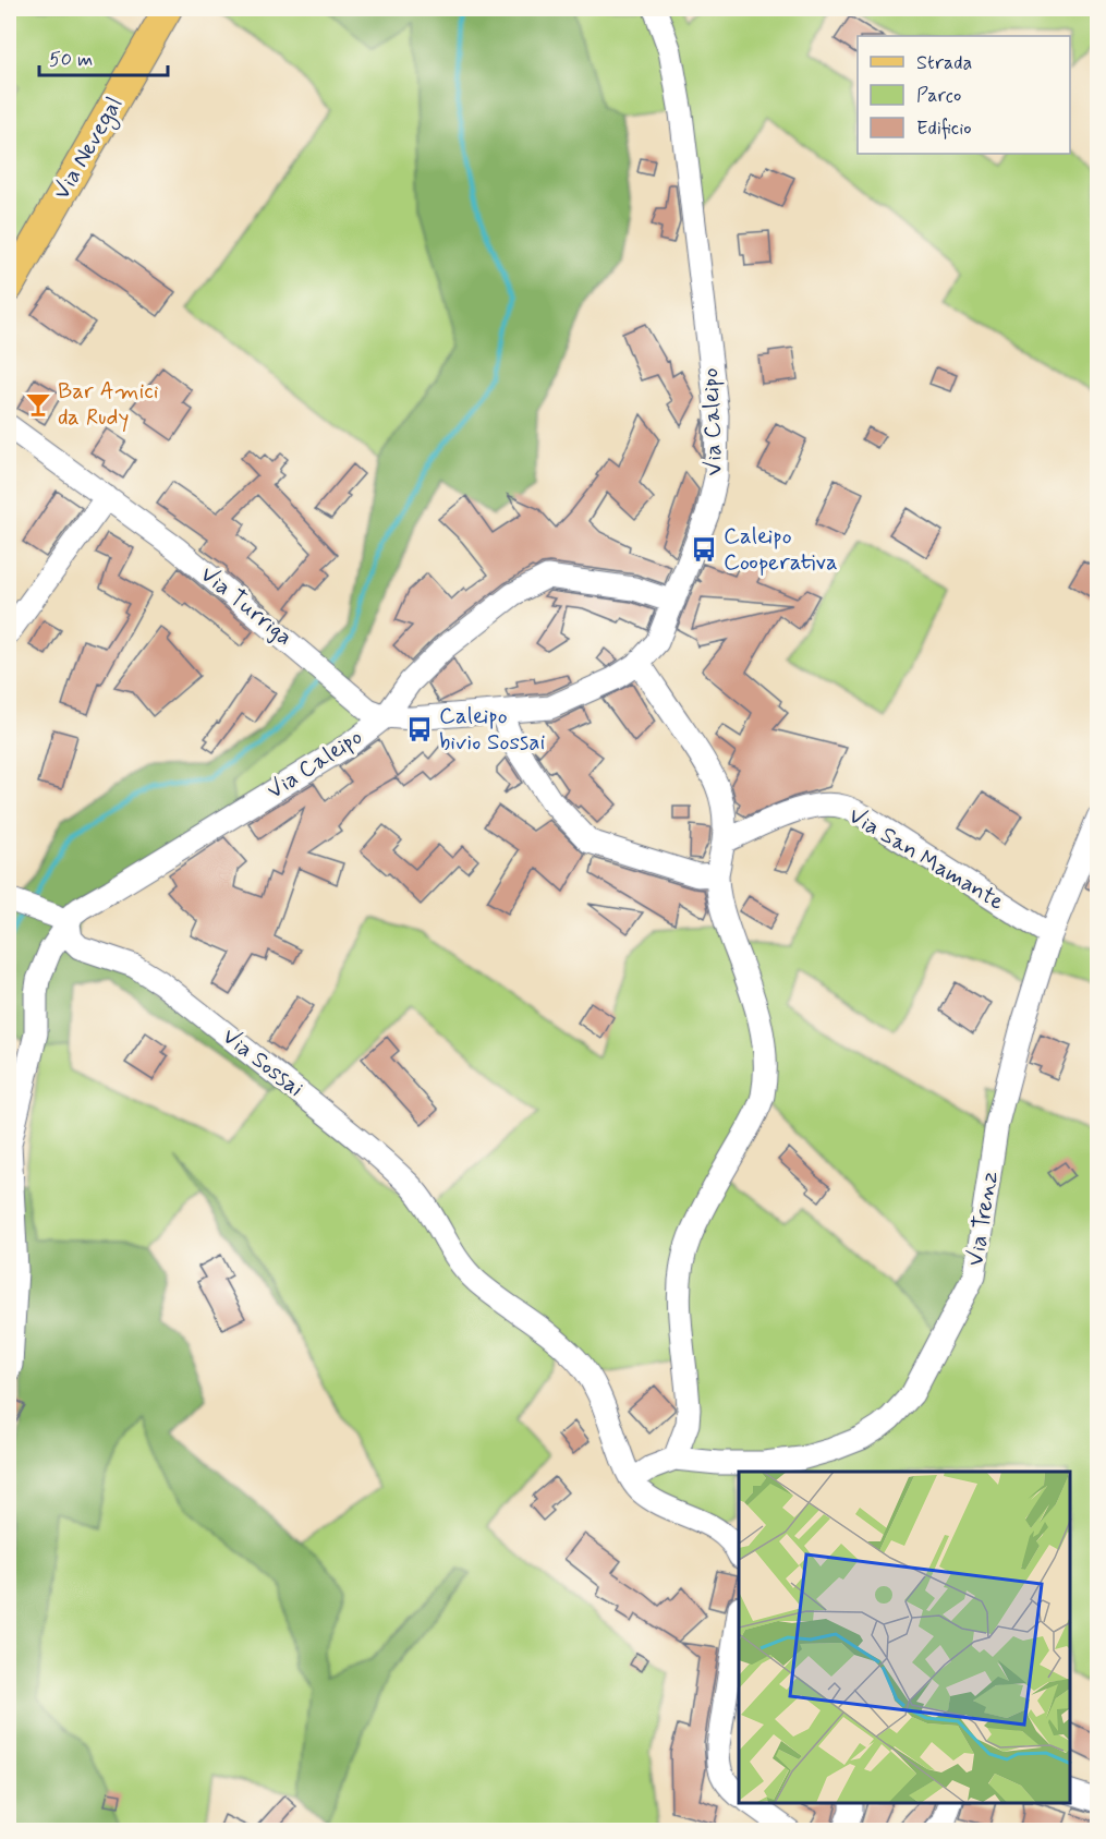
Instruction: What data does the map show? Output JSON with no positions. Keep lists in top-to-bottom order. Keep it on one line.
{"streets":{"main road":["Via Nevegal"],"street":["Via Caleipo","Via Turriga","Via San Mamante","Via Sossai","Via Trenz"]},"crossings":[["Via Caleipo","Via Turriga"],["Via Caleipo","Via Sossai"],["Via San Mamante","Via Trenz"],["Via Sossai","Via Trenz"]],"places":{"bar":["Bar Amici da Rudy"],"bus stop":["Caleipo Cooperativa","Caleipo bivio Sossai"]},"legend":["Strada","Parco","Edificio"],"scale_bar":"50 m"}
